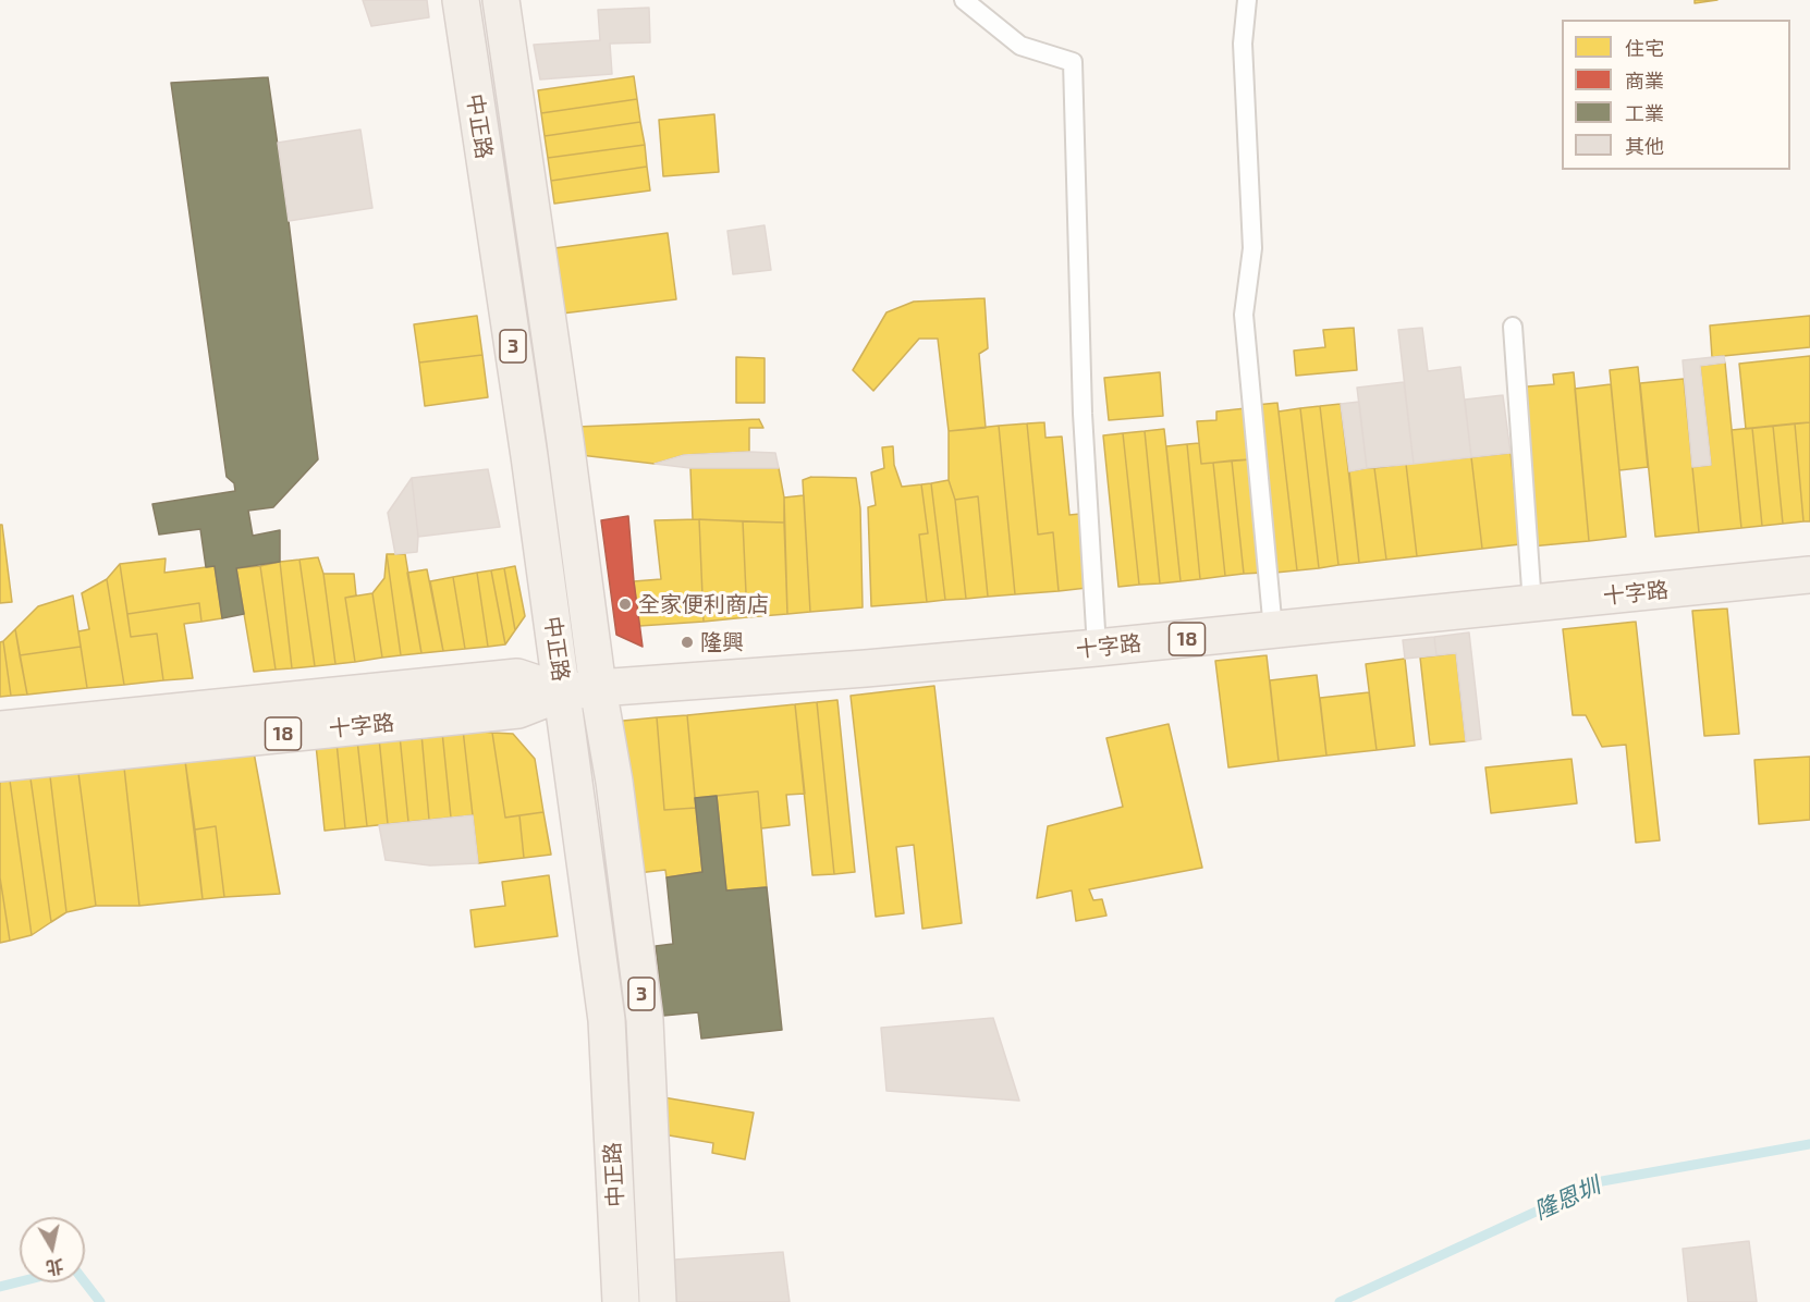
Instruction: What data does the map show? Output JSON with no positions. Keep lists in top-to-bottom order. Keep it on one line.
{"streets":{"main road":["中正路","3","十字路","18"]},"crossings":[["中正路","十字路"]],"water":["隆恩圳"],"places":["全家便利商店","隆興"],"legend":["住宅","商業","工業","其他"],"north":"bottom"}
